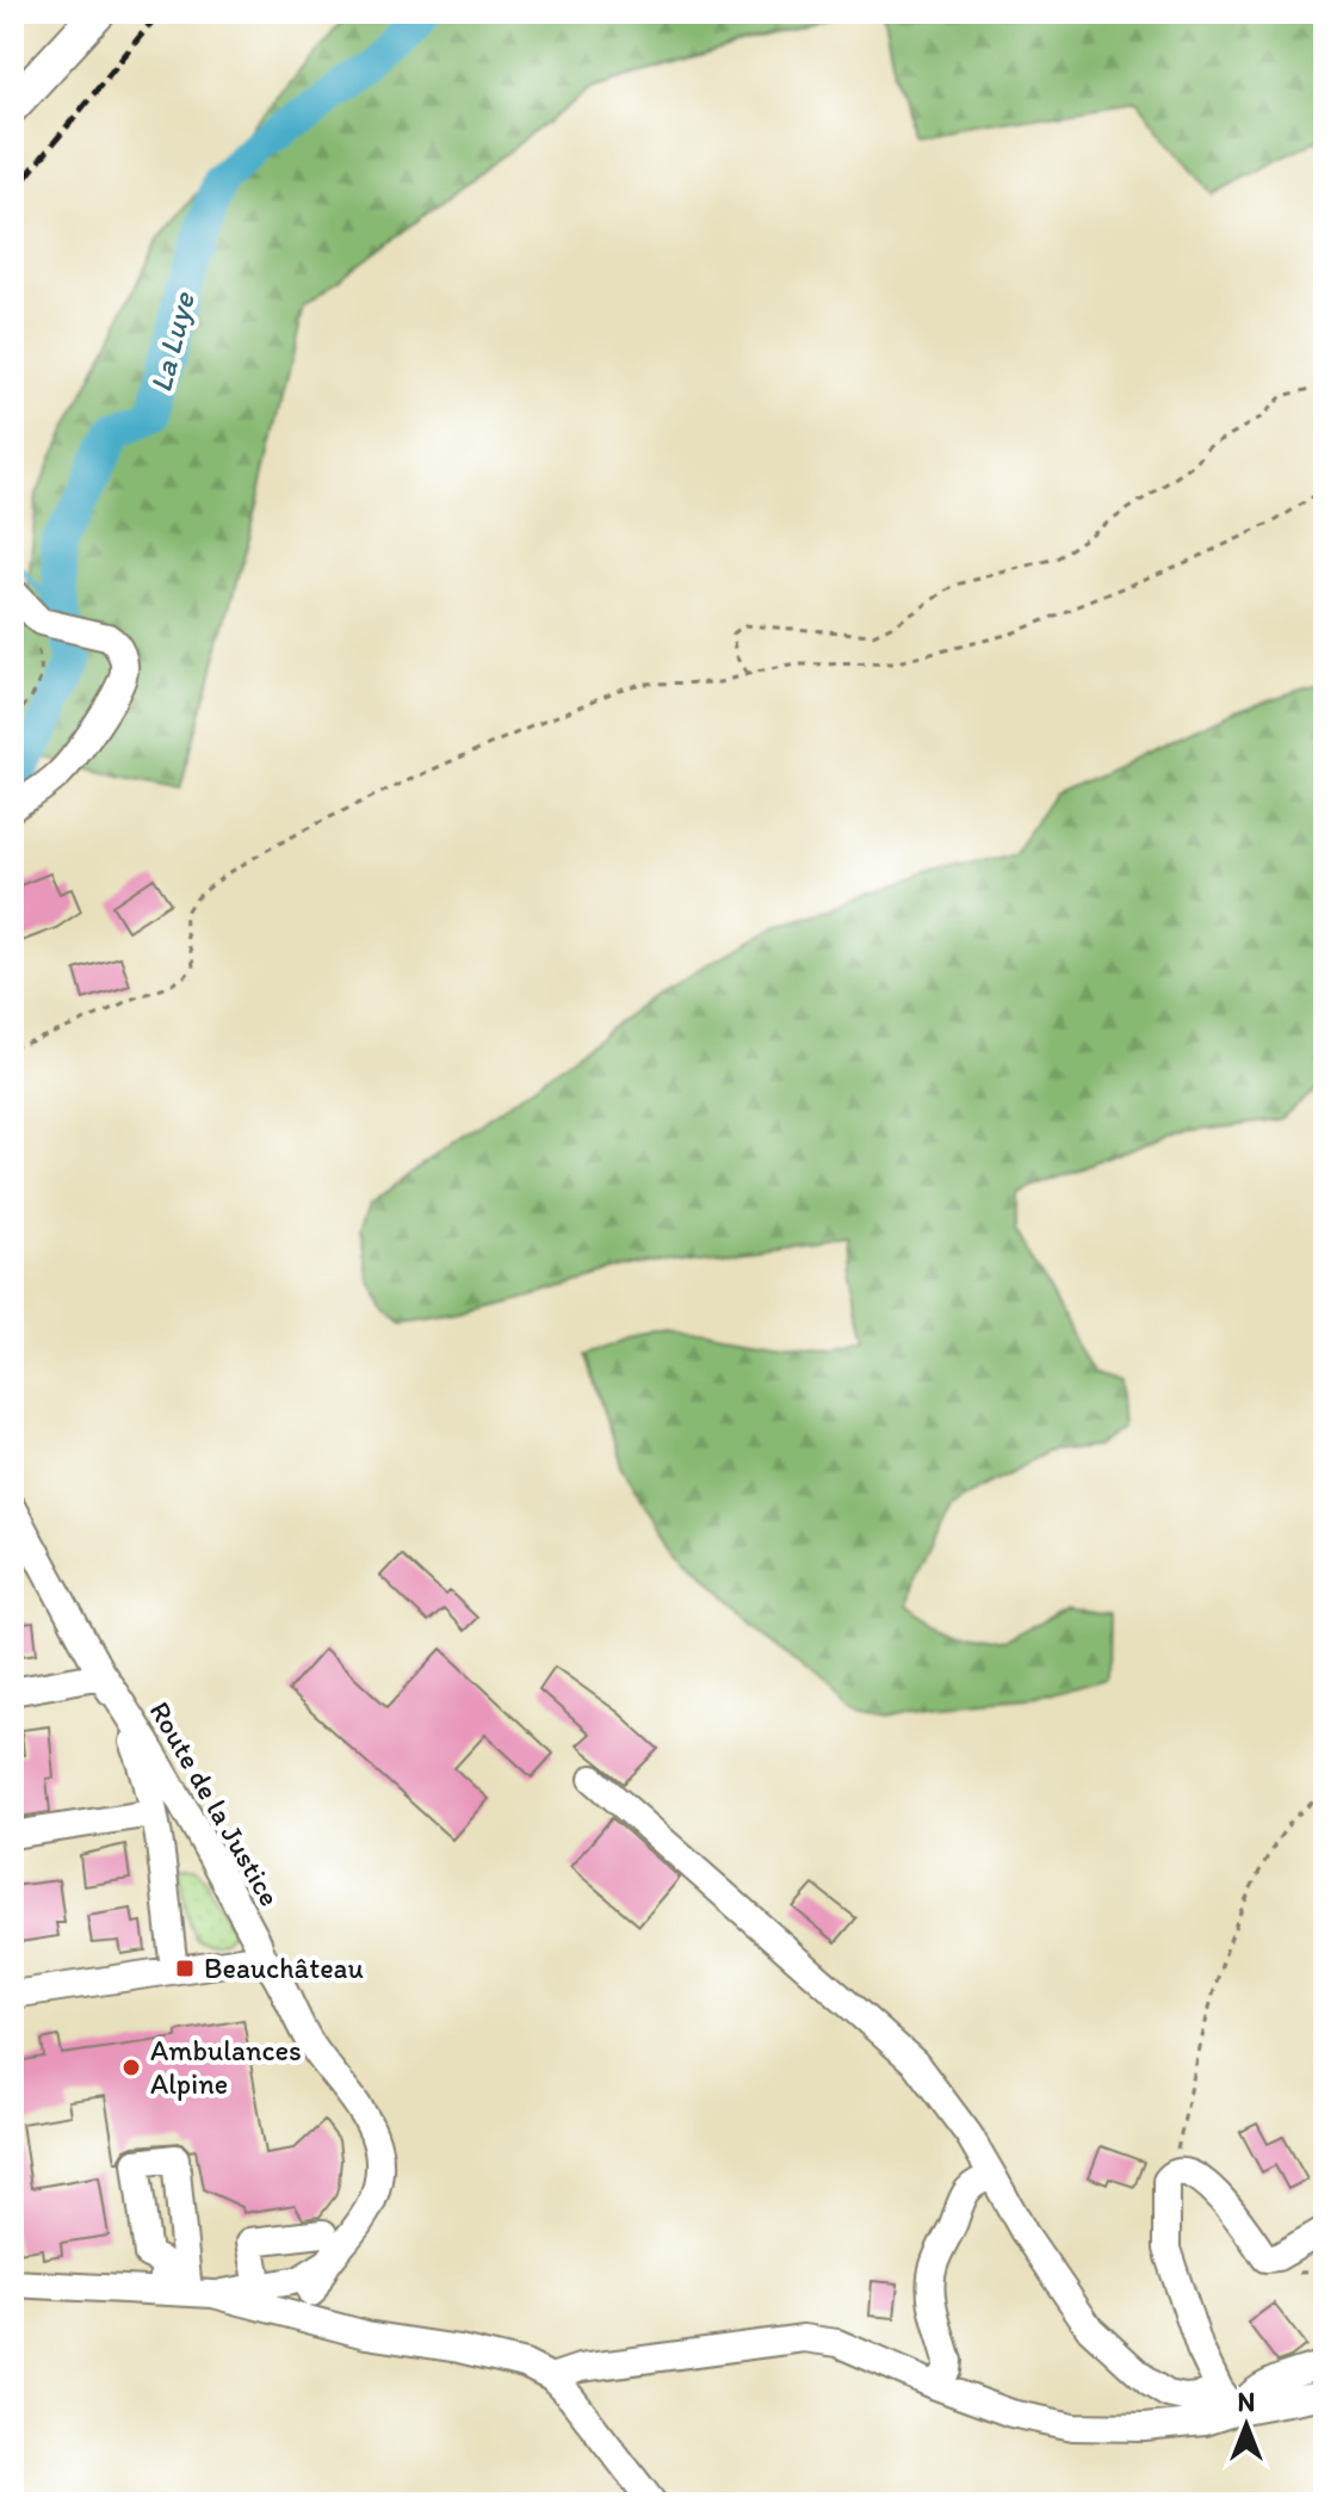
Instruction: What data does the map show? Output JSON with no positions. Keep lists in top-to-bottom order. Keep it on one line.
{"streets":{"street":["Route de la Justice"]},"water":["La Luye"],"places":{"transit":["Beauchâteau"],"other":["Ambulances Alpine"]},"north":"top"}
